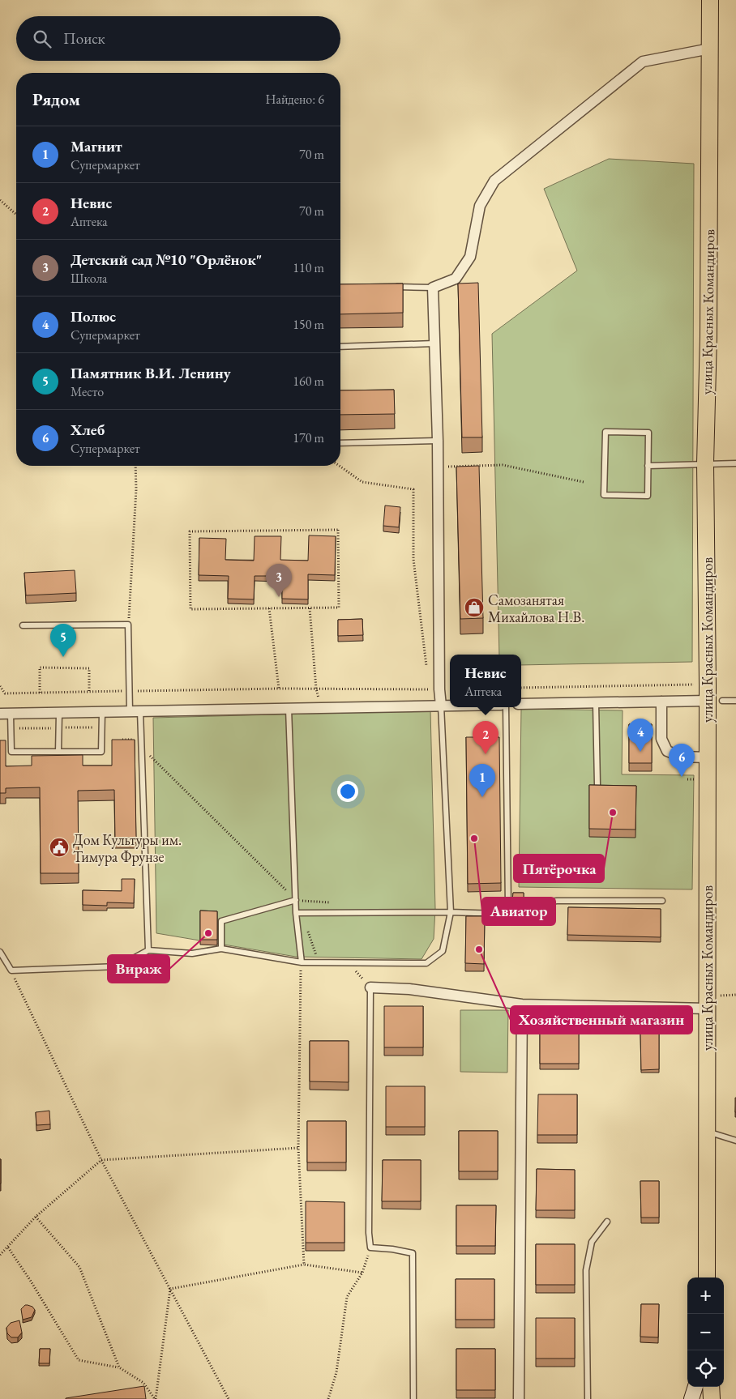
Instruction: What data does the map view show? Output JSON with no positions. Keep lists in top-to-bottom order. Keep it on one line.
{"streets":{"main road":["улица Красных Командиров"]},"places":{"shop":["Самозанятая Михайлова Н.В."],"other":["Пятёрочка","Авиатор","Вираж","Хозяйственный магазин"],"public building":["Дом Культуры им. Тимура Фрунзе"]},"page":{"search":"Поиск","heading":["Рядом","Найдено: 6"],"list":[{"mark":"1","name":"Магнит","note":"Супермаркет","value":"70 m"},{"mark":"2","name":"Невис","note":"Аптека","value":"70 m"},{"mark":"3","name":"Детский сад №10 \"Орлёнок\"","note":"Школа","value":"110 m"},{"mark":"4","name":"Полюс","note":"Супермаркет","value":"150 m"},{"mark":"5","name":"Памятник В.И. Ленину","note":"Место","value":"160 m"},{"mark":"6","name":"Хлеб","note":"Супермаркет","value":"170 m"}],"pins":["3","5","4","2","6","1"],"popup":["Невис","Аптека"],"map_buttons":["+","−"]}}
